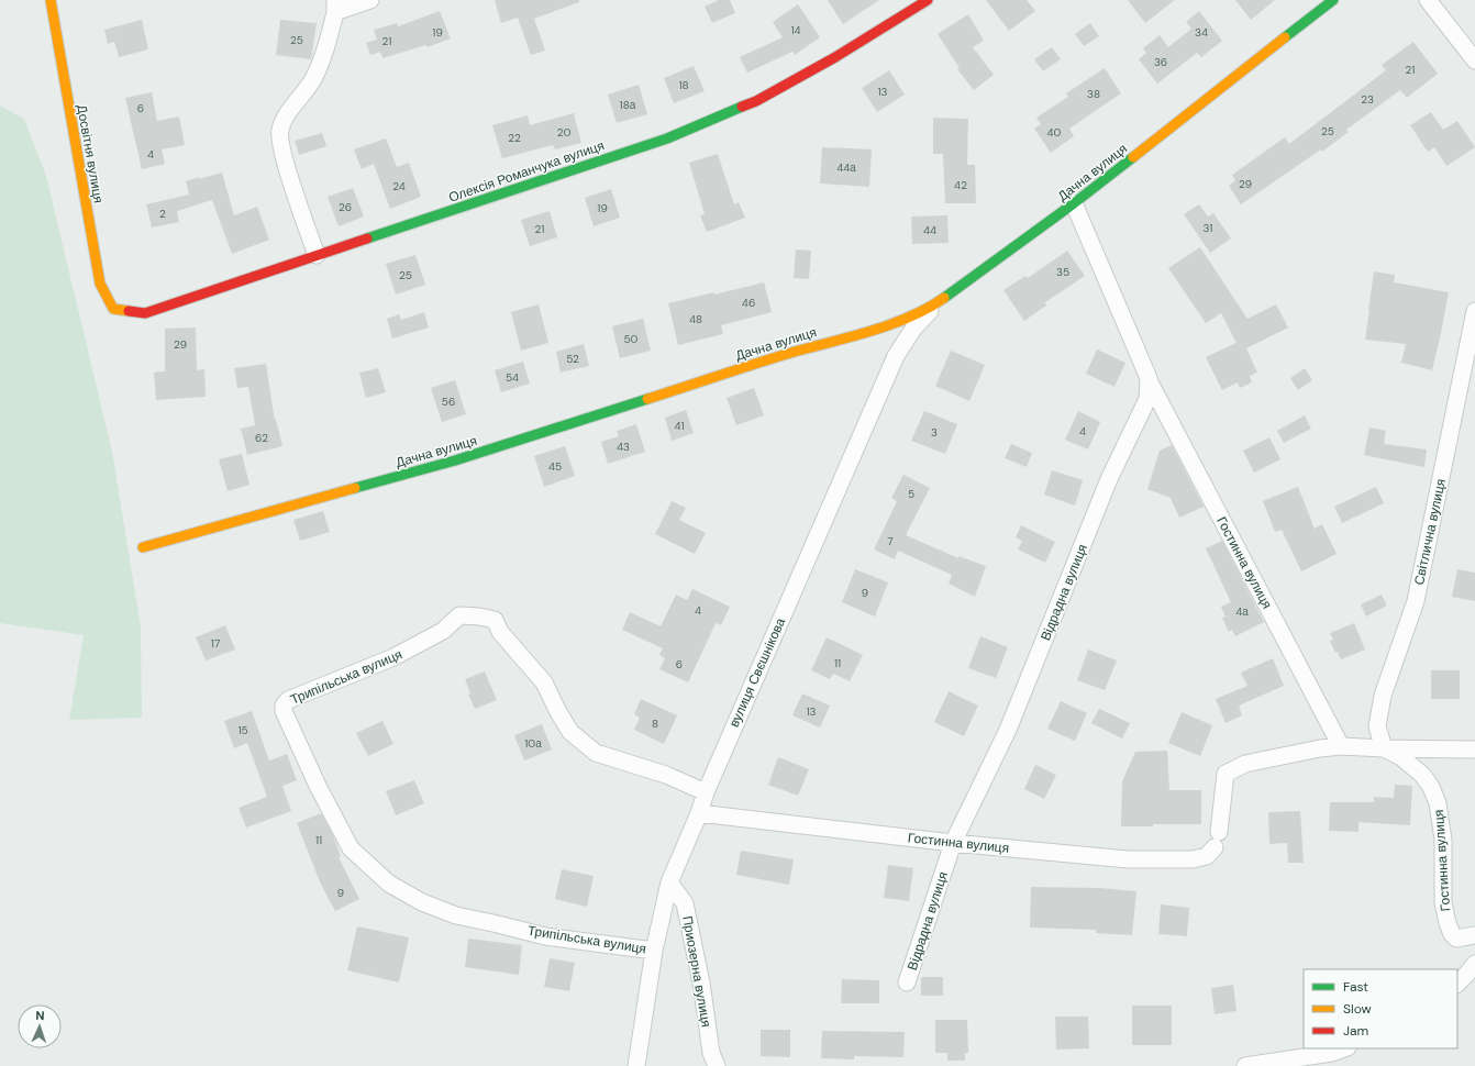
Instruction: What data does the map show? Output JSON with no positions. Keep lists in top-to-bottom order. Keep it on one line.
{"streets":{"street":["Досвітня вулиця","Олексія Романчука вулиця","Дачна вулиця","Світлична вулиця","Гостинна вулиця","Відрадна вулиця","вулиця Свєшнікова","Трипільська вулиця","Приозерна вулиця"]},"crossings":[["Досвітня вулиця","Олексія Романчука вулиця"],["Дачна вулиця","Відрадна вулиця"],["Дачна вулиця","вулиця Свєшнікова"],["Світлична вулиця","Гостинна вулиця"],["Гостинна вулиця","Відрадна вулиця"],["Гостинна вулиця","вулиця Свєшнікова"],["вулиця Свєшнікова","Трипільська вулиця"],["вулиця Свєшнікова","Приозерна вулиця"]],"house_numbers":["14","19","34","25","21","36","21","18","13","38","23","18а","6","25","20","40","22","4","44а","29","42","24","26","19","2","31","21","44","35","25","46","48","50","29","52","54","56","41","4","3","62","43","45","5","7","9","4","4а","17","11","6","13","8","15","10а","11","9"],"legend":["Fast","Slow","Jam"],"north":"top"}
